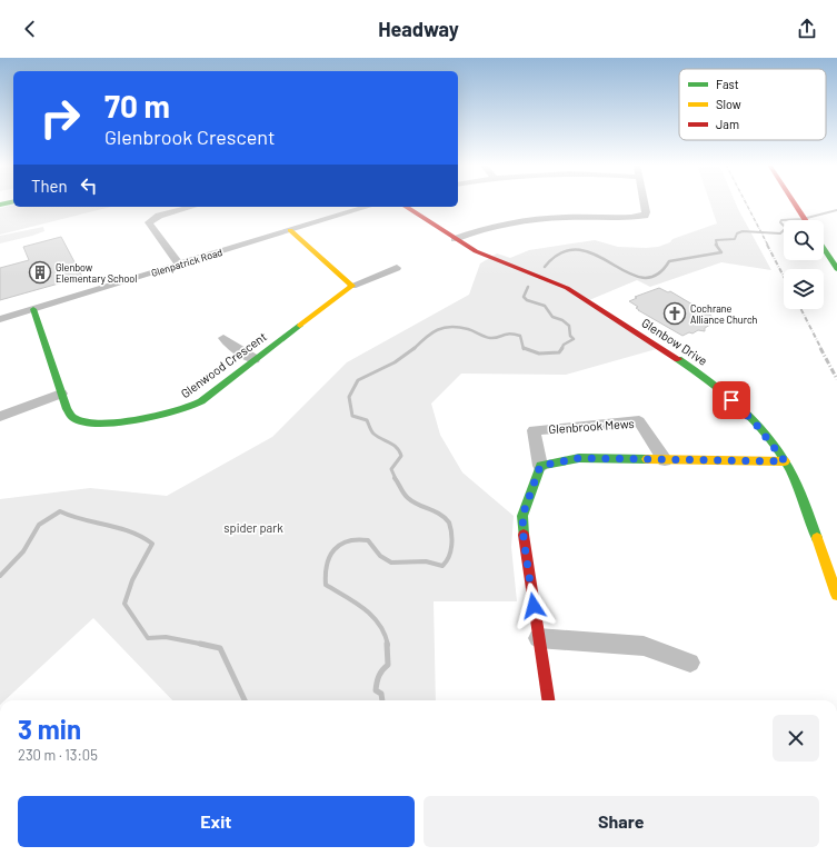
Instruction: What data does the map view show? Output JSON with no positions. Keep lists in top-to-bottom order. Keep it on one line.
{"streets":{"street":["Glenpatrick Road","Glenbow Drive","Glenwood Crescent","Glenbrook Mews"]},"crossings":[["Glenpatrick Road","Glenwood Crescent"]],"parks":["spider park"],"places":{"building":["Glenbow Elementary School"],"church":["Cochrane Alliance Church"]},"legend":["Fast","Slow","Jam"],"page":{"header":"Headway","turn":["70 m","Glenbrook Crescent"],"then":"Then","heading":["3 min","230 m · 13:05"],"buttons":["Exit","Share"]}}
